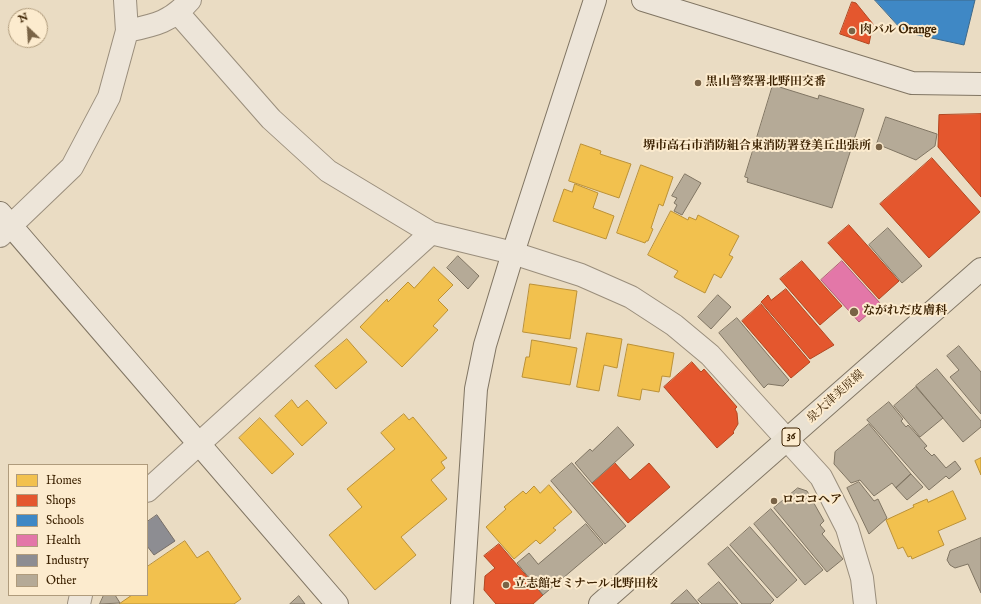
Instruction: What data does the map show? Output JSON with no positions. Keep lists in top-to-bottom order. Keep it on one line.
{"streets":{"main road":["泉大津美原線","36"]},"places":["肉バル Orange","黒山警察署北野田交番","堺市高石市消防組合東消防署登美丘出張所","ながれだ皮膚科","ロココヘア","立志館ゼミナール北野田校"],"legend":["Homes","Shops","Schools","Health","Industry","Other"],"north":"top left"}
